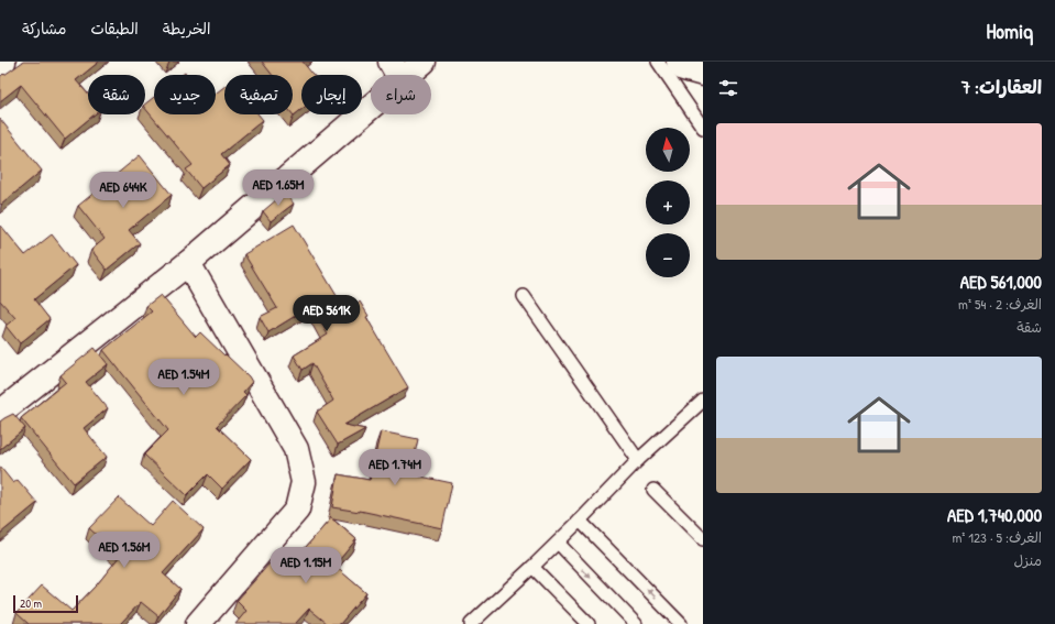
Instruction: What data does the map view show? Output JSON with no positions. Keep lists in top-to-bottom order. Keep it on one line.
{"scale_bar":"20 m","north":"top","page":{"header":"Homiq","nav":["الخريطة","الطبقات","مشاركة"],"heading":"العقارات: 7","chip":["شراء","إيجار","تصفية","جديد","شقة"],"list":[{"name":"AED 561,000","note":"الغرف: 2 · 54 m² · شقة"},{"name":"AED 1,740,000","note":"الغرف: 5 · 123 m² · منزل"}],"map_buttons":["+","−"],"price":["AED 1.65M","AED 644K","AED 561K","AED 1.54M","AED 1.74M","AED 1.56M","AED 1.15M"],"scale":"20 m"}}
